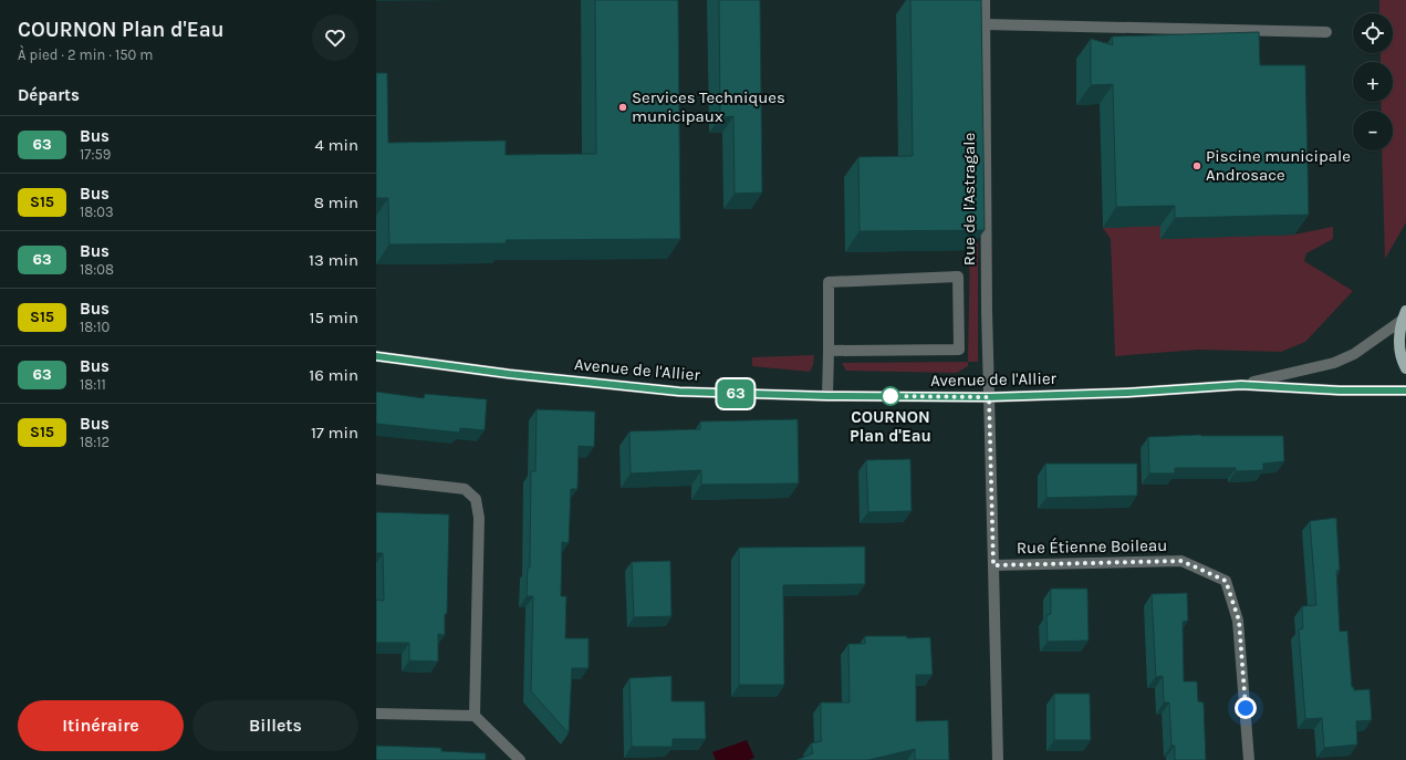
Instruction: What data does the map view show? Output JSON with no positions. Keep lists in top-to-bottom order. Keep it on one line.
{"streets":{"street":["Rue de l'Astragale","Avenue de l'Allier","Rue Étienne Boileau"]},"crossings":[["Rue de l'Astragale","Avenue de l'Allier"],["Rue de l'Astragale","Rue Étienne Boileau"],["Avenue de l'Allier","Rue Étienne Boileau"]],"places":["Services Techniques municipaux","Piscine municipale Androsace","COURNON Plan d'Eau"],"lines":["bus line 63"],"page":{"heading":[["COURNON Plan d'Eau","À pied · 2 min · 150 m"],"Départs"],"on_map":"63","map_buttons":["+","−"],"list":[{"mark":"63","name":"Bus","note":"17:59","value":"4 min"},{"mark":"S15","name":"Bus","note":"18:03","value":"8 min"},{"mark":"63","name":"Bus","note":"18:08","value":"13 min"},{"mark":"S15","name":"Bus","note":"18:10","value":"15 min"},{"mark":"63","name":"Bus","note":"18:11","value":"16 min"},{"mark":"S15","name":"Bus","note":"18:12","value":"17 min"}],"buttons":["Itinéraire","Billets"]}}
